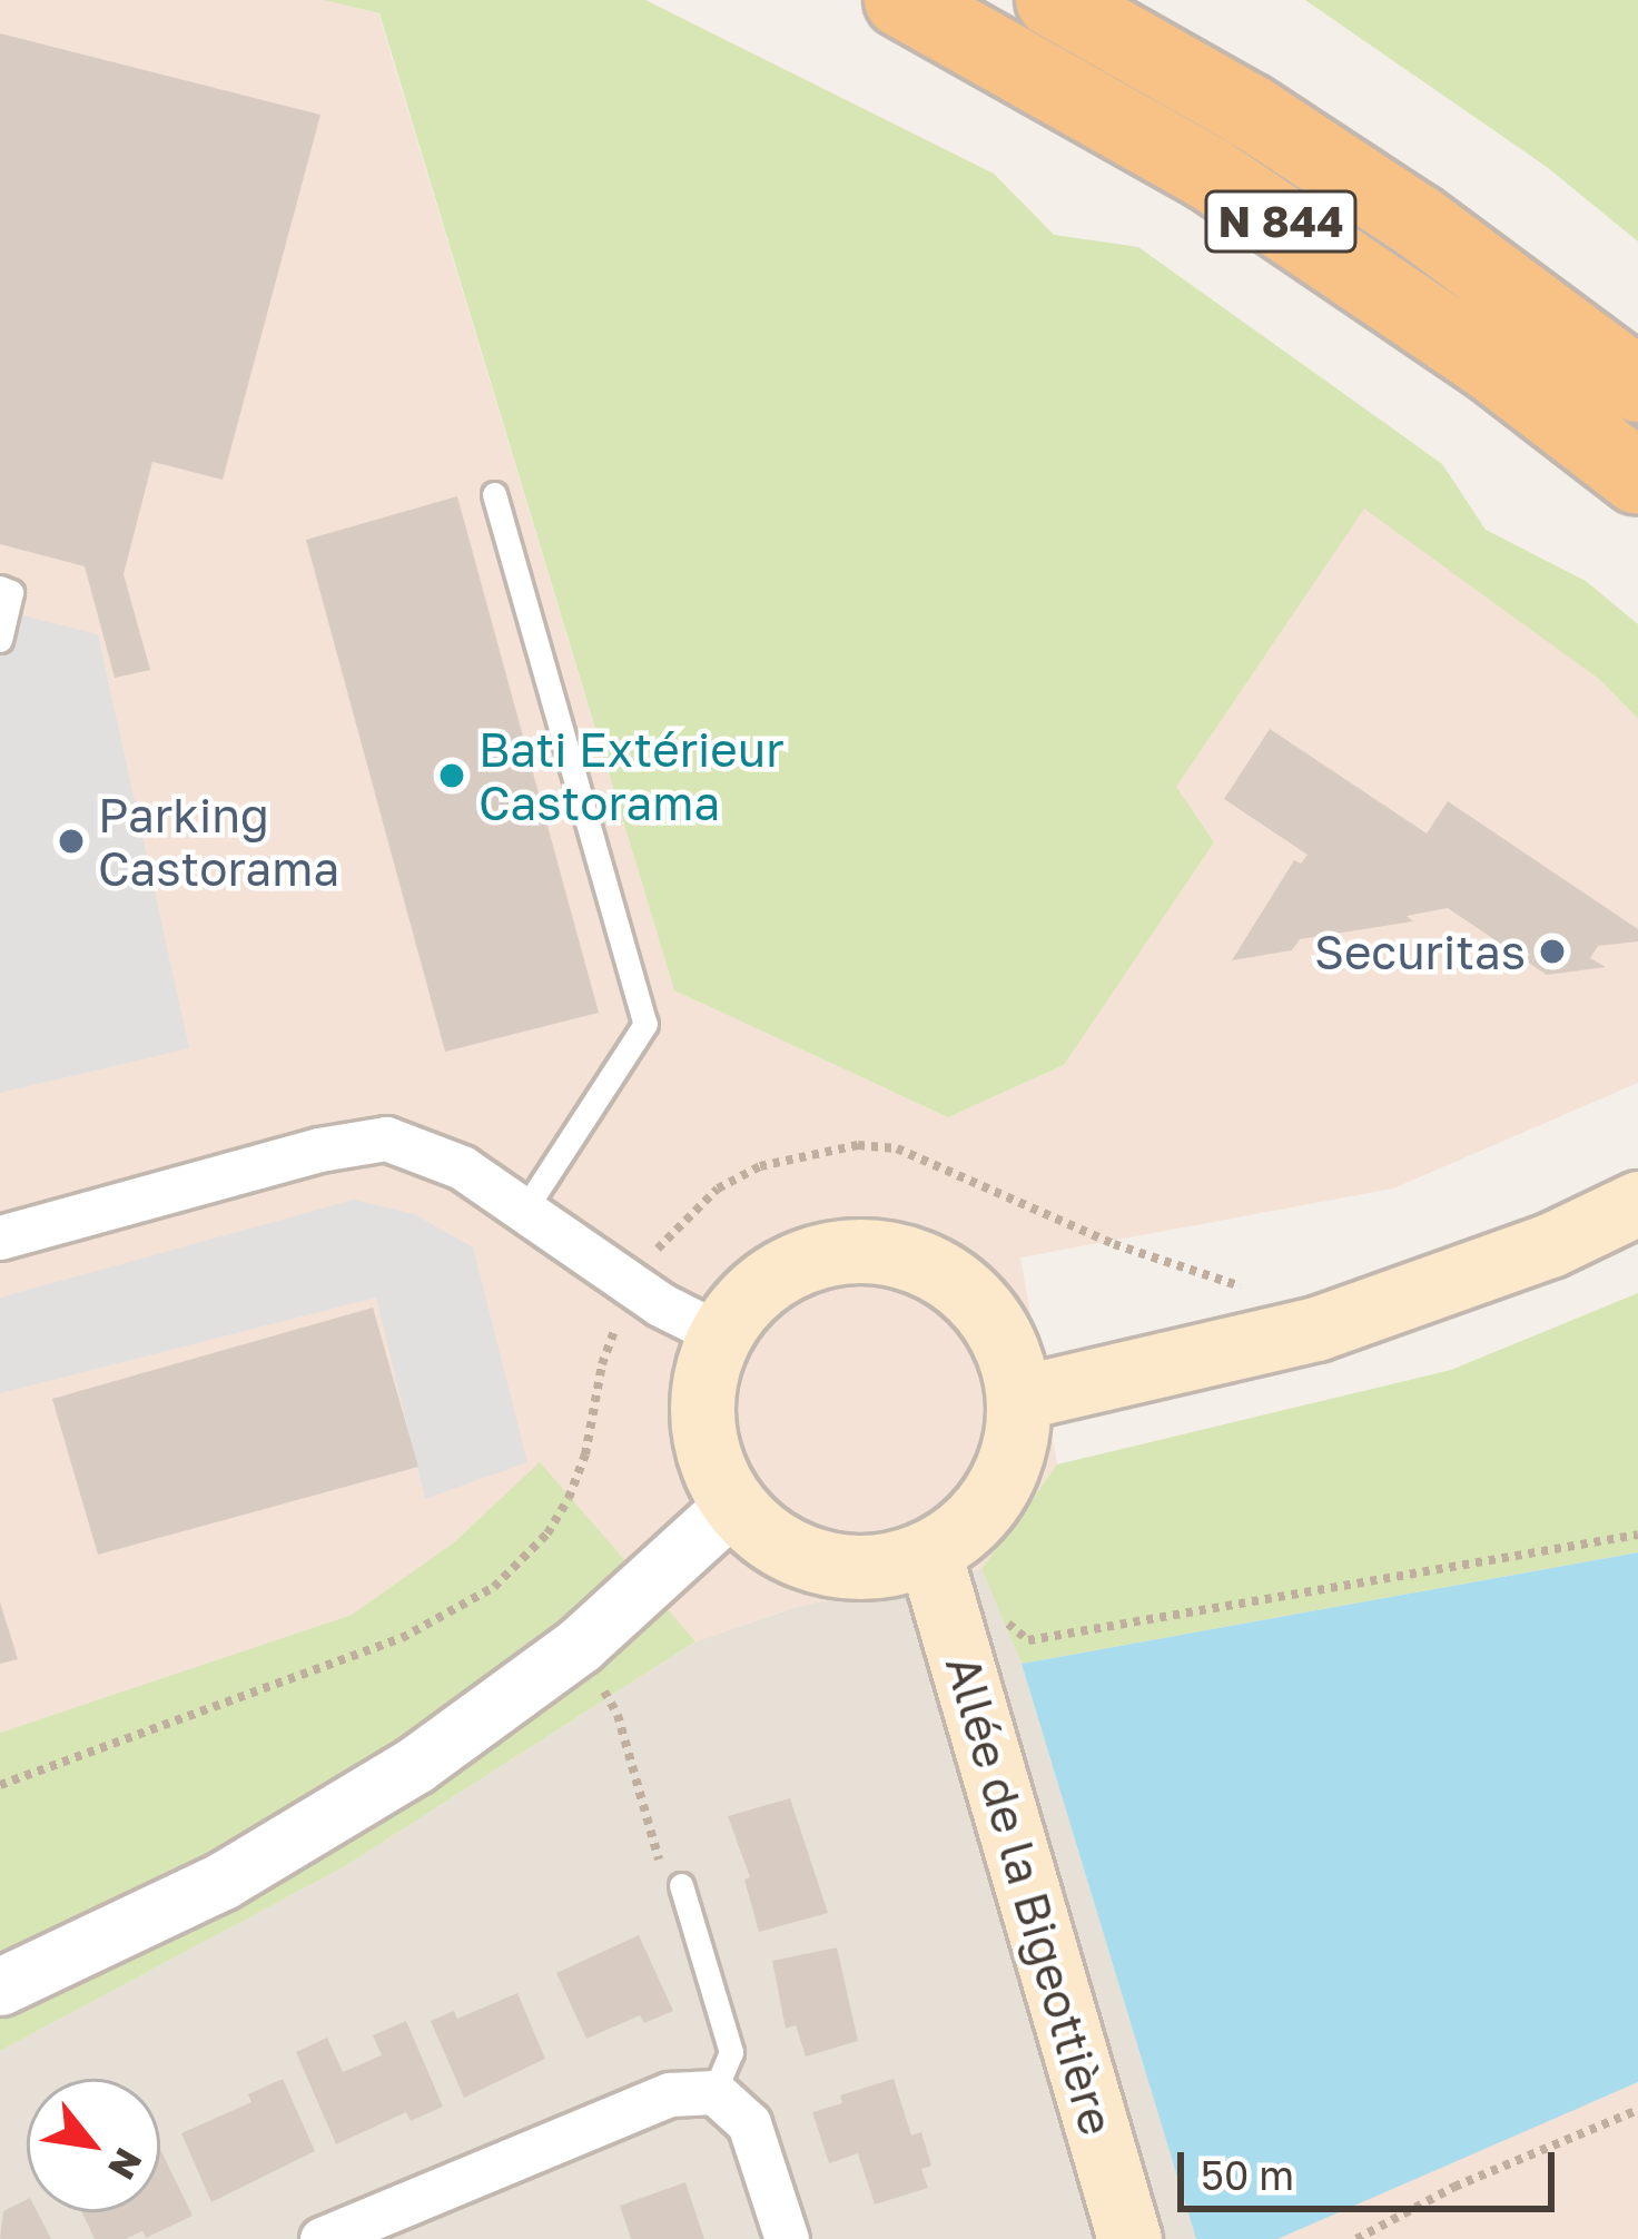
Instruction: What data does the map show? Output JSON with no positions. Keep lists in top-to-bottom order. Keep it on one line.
{"streets":{"highway":["N 844"],"main road":["Allée de la Bigeottière"]},"places":["Bati Extérieur Castorama","Parking Castorama","Securitas"],"scale_bar":"50 m","north":"bottom right"}
